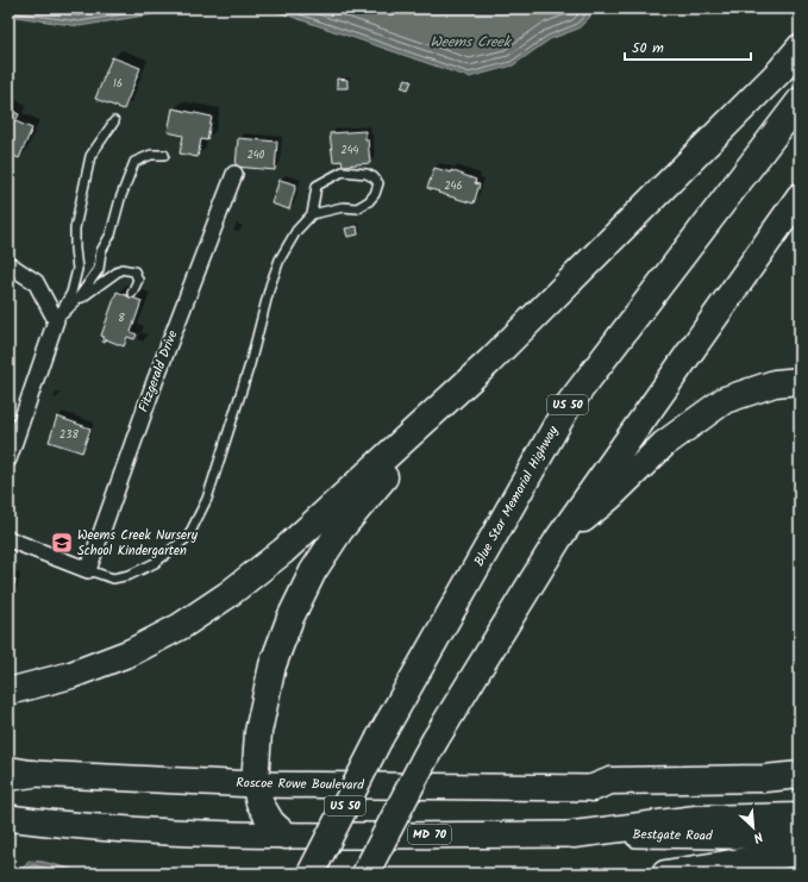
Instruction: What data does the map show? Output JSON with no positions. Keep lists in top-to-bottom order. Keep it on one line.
{"streets":{"highway":["US 50","Blue Star Memorial Highway"],"main road":["Roscoe Rowe Boulevard","MD 70","Bestgate Road"],"street":["Fitzgerald Drive"]},"crossings":[["MD 70","Bestgate Road"]],"water":["Weems Creek"],"places":{"school or university":["Weems Creek Nursery School Kindergarten"]},"house_numbers":["16","244","240","246","8","238"],"scale_bar":"50 m","north":"bottom right"}
